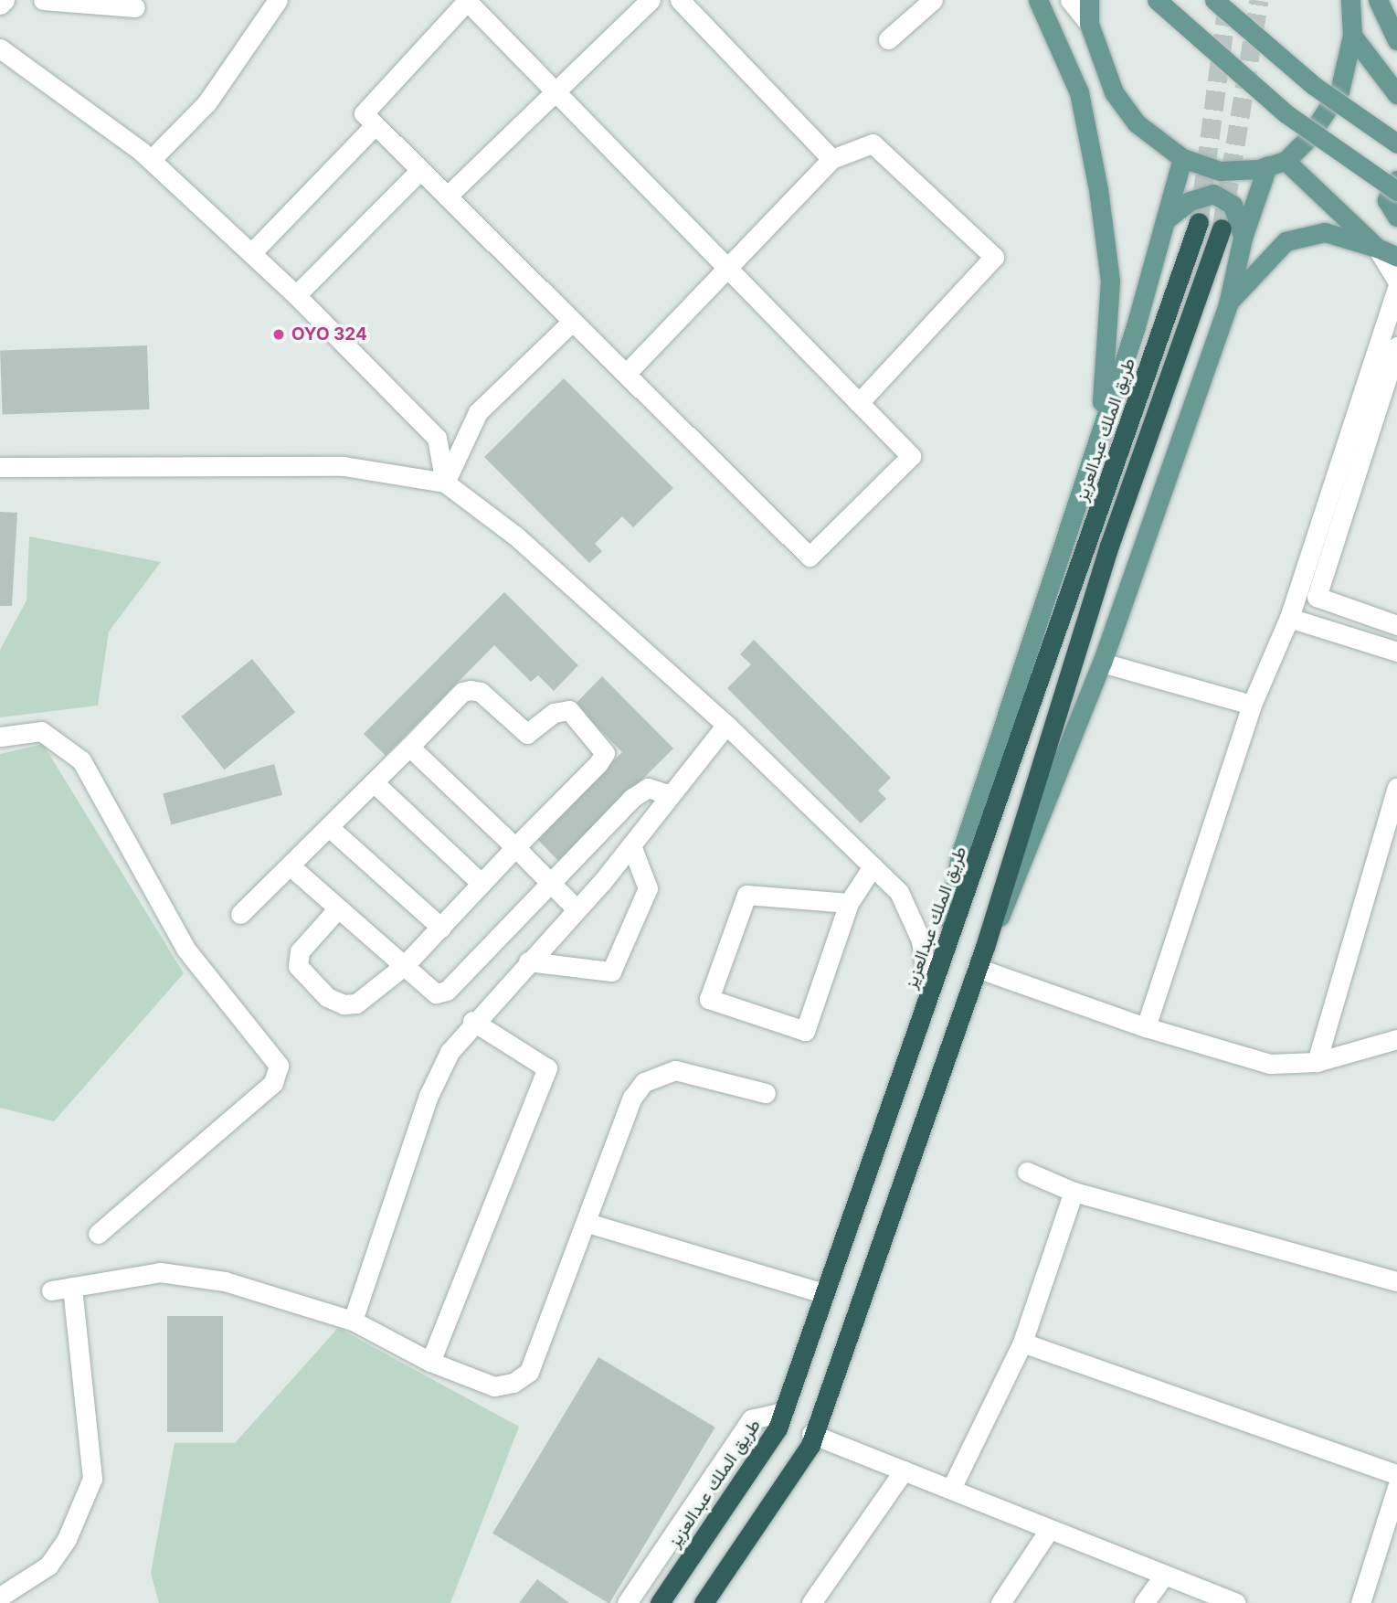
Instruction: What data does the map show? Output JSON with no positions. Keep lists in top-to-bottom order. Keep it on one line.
{"streets":{"highway":["طريق الملك عبدالعزيز"]},"places":["OYO 324"]}
